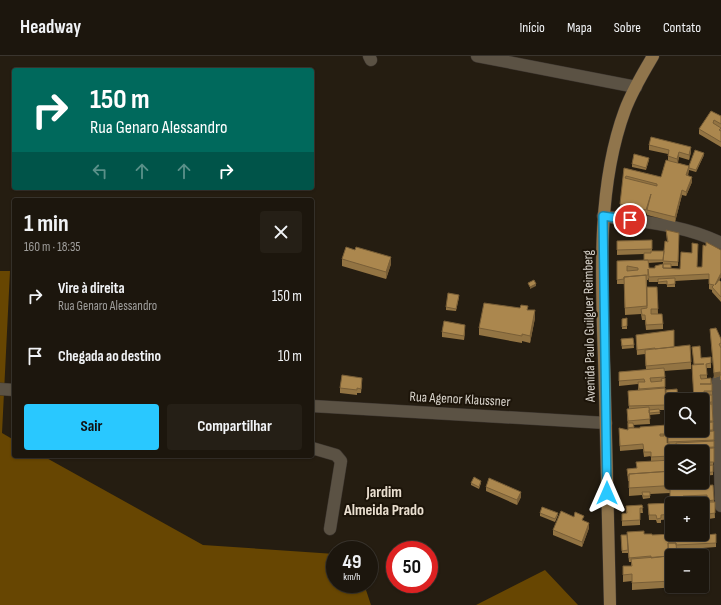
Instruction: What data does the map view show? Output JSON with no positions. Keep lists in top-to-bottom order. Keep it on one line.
{"streets":{"main road":["Avenida Paulo Guilguer Reimberg"],"street":["Rua Agenor Klaussner"]},"crossings":[["Avenida Paulo Guilguer Reimberg","Rua Agenor Klaussner"]],"districts":["Jardim Almeida Prado"],"page":{"header":"Headway","nav":["Início","Mapa","Sobre","Contato"],"turn":["150 m","Rua Genaro Alessandro"],"heading":["1 min","160 m · 18:35"],"list":[{"name":"Vire à direita","note":"Rua Genaro Alessandro","value":"150 m"},{"name":"Chegada ao destino","value":"10 m"}],"map_buttons":["+","−"],"buttons":["Sair","Compartilhar"],"speed":"49 km/h","limit":"50"}}
